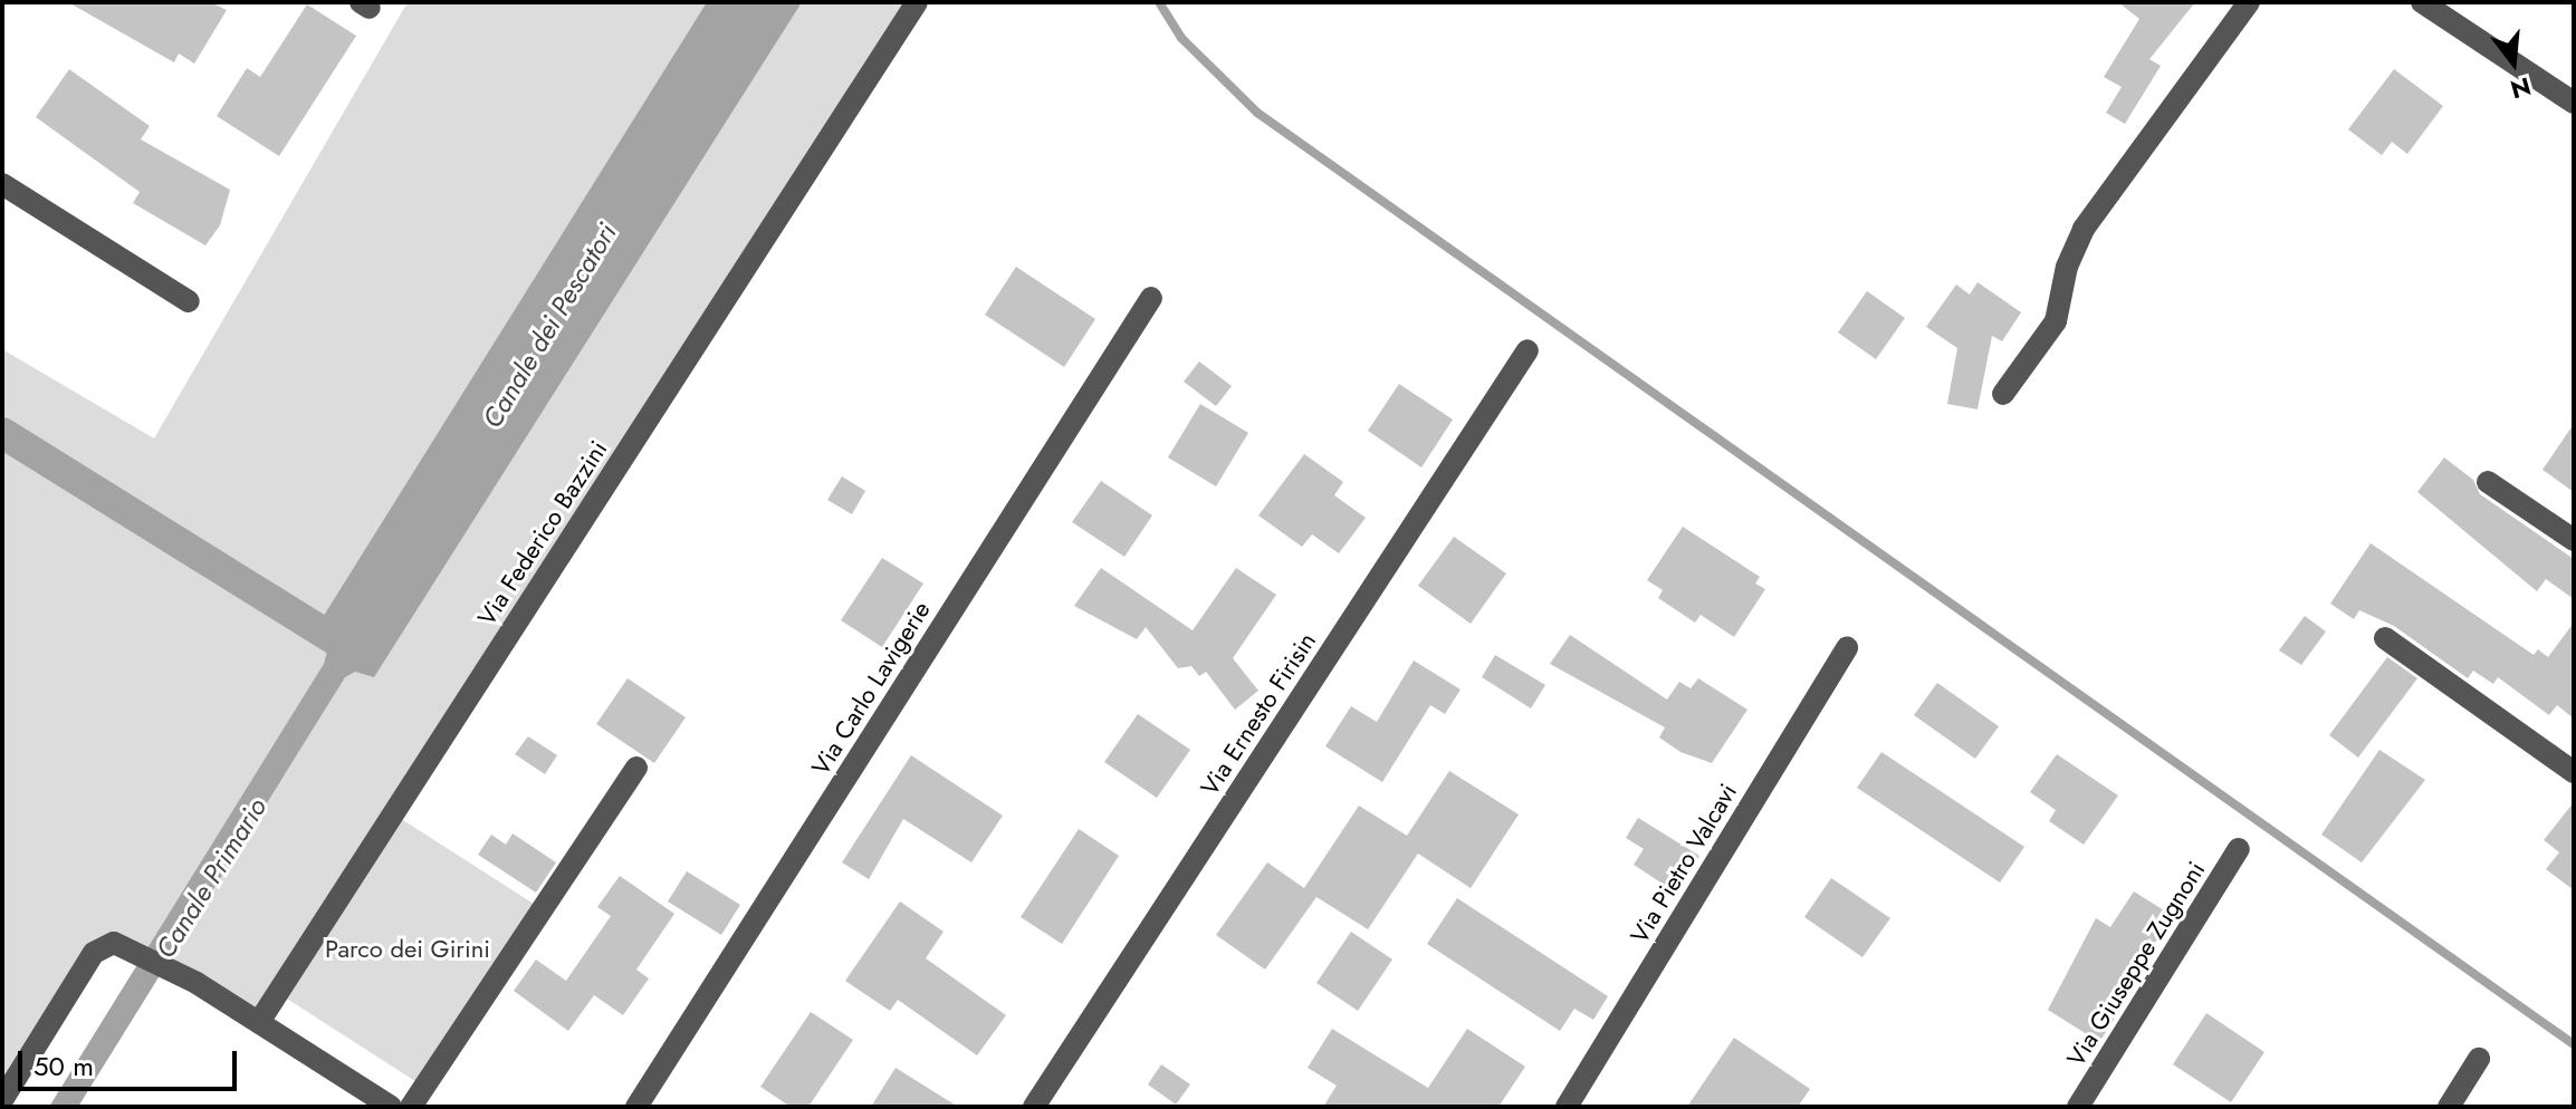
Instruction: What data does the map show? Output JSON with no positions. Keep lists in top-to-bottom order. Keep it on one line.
{"streets":{"street":["Via Federico Bazzini","Via Carlo Lavigerie","Via Ernesto Firisin","Via Pietro Valcavi","Via Giuseppe Zugnoni"]},"water":["Canale dei Pescatori","Canale Primario"],"parks":["Parco dei Girini"],"scale_bar":"50 m","north":"bottom"}
